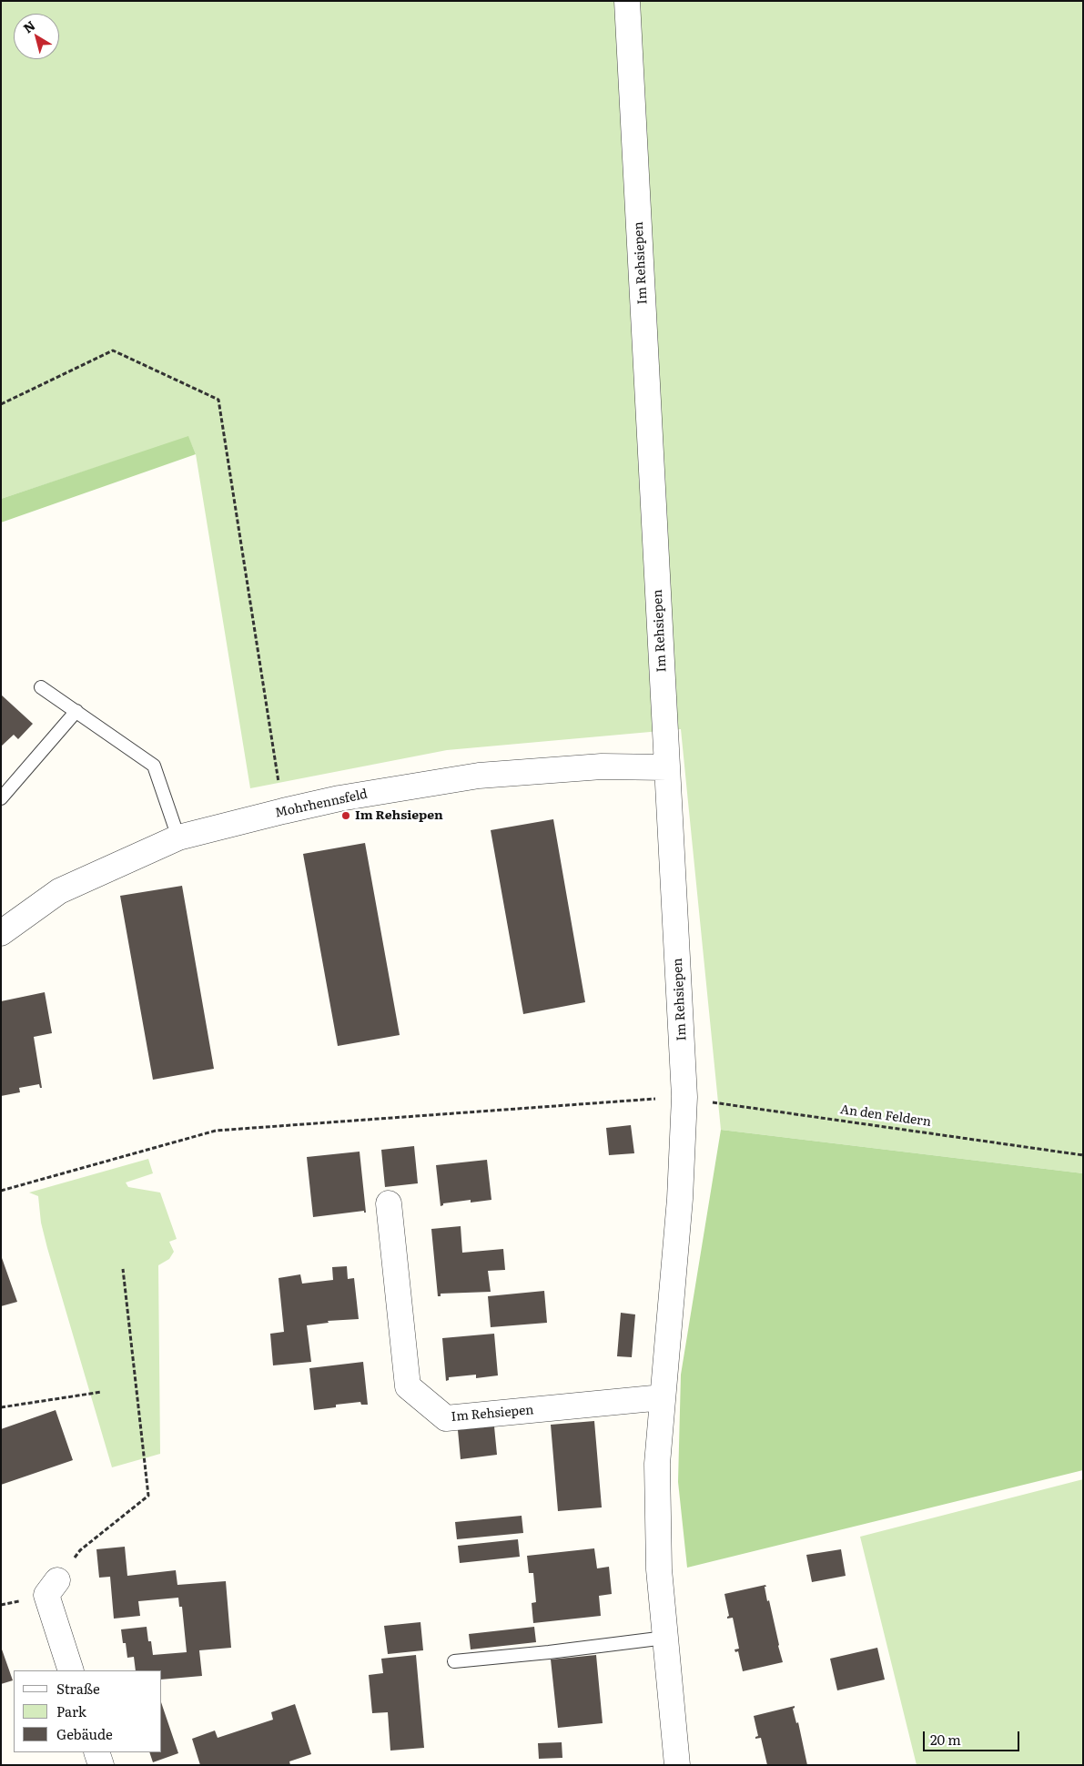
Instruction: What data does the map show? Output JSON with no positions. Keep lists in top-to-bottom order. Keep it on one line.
{"streets":{"street":["Im Rehsiepen","Mohrhennsfeld"],"path":["An den Feldern"]},"crossings":[["Im Rehsiepen","Mohrhennsfeld"],["Im Rehsiepen","An den Feldern"]],"places":["Im Rehsiepen"],"legend":["Straße","Park","Gebäude"],"scale_bar":"20 m","north":"top left"}
